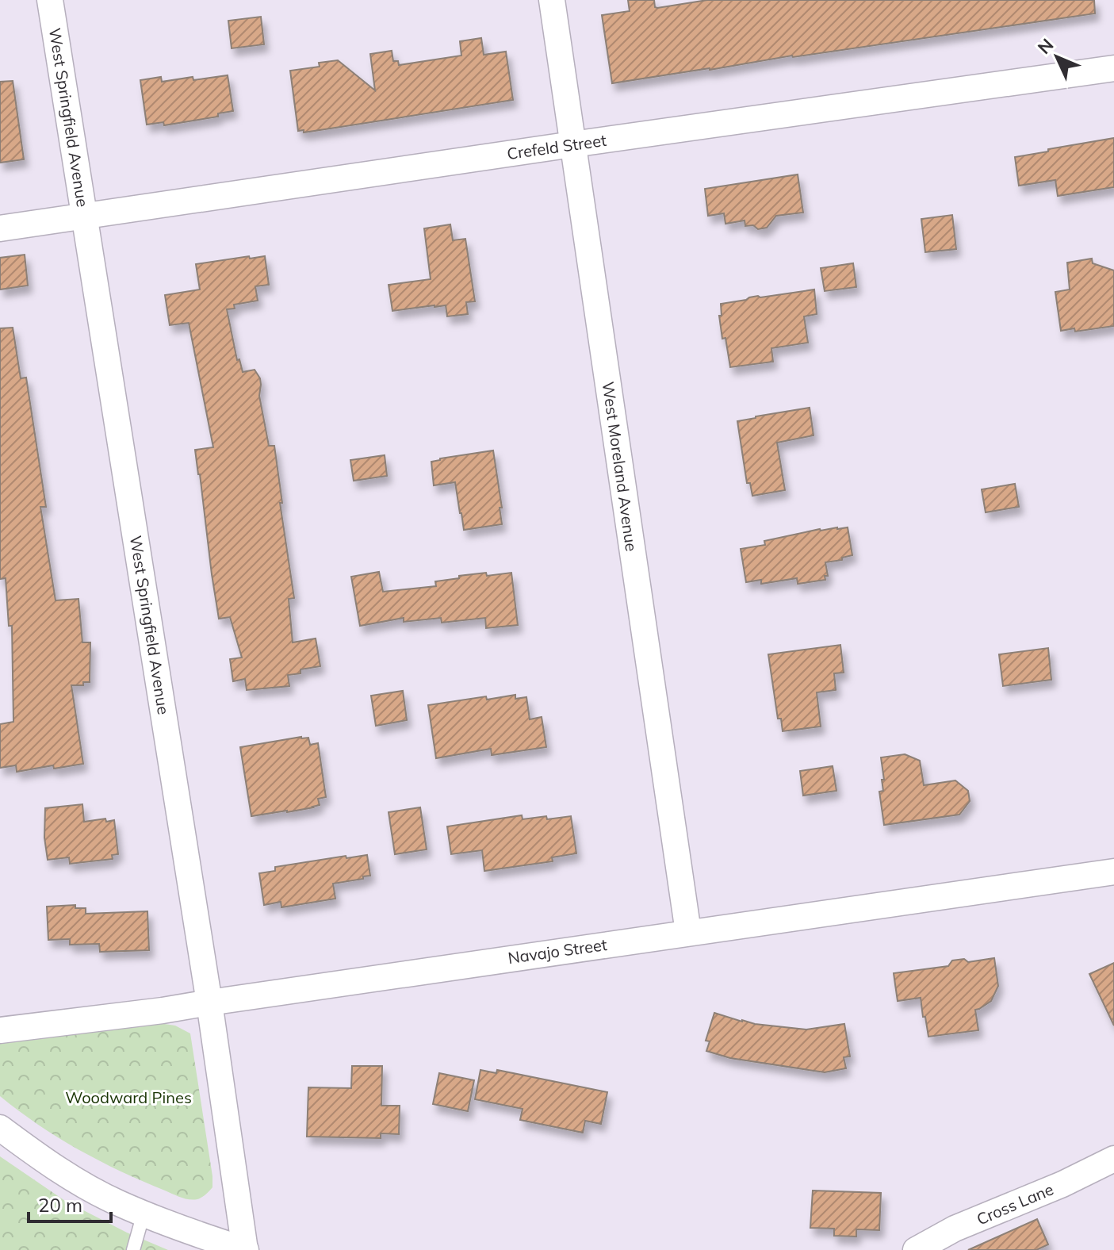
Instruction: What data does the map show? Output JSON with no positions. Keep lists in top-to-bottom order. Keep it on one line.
{"streets":{"street":["West Springfield Avenue","Crefeld Street","West Moreland Avenue","Navajo Street","Cross Lane"]},"crossings":[["West Springfield Avenue","Crefeld Street"],["West Springfield Avenue","Navajo Street"],["Crefeld Street","West Moreland Avenue"],["West Moreland Avenue","Navajo Street"]],"parks":["Woodward Pines"],"scale_bar":"20 m","north":"top left"}
